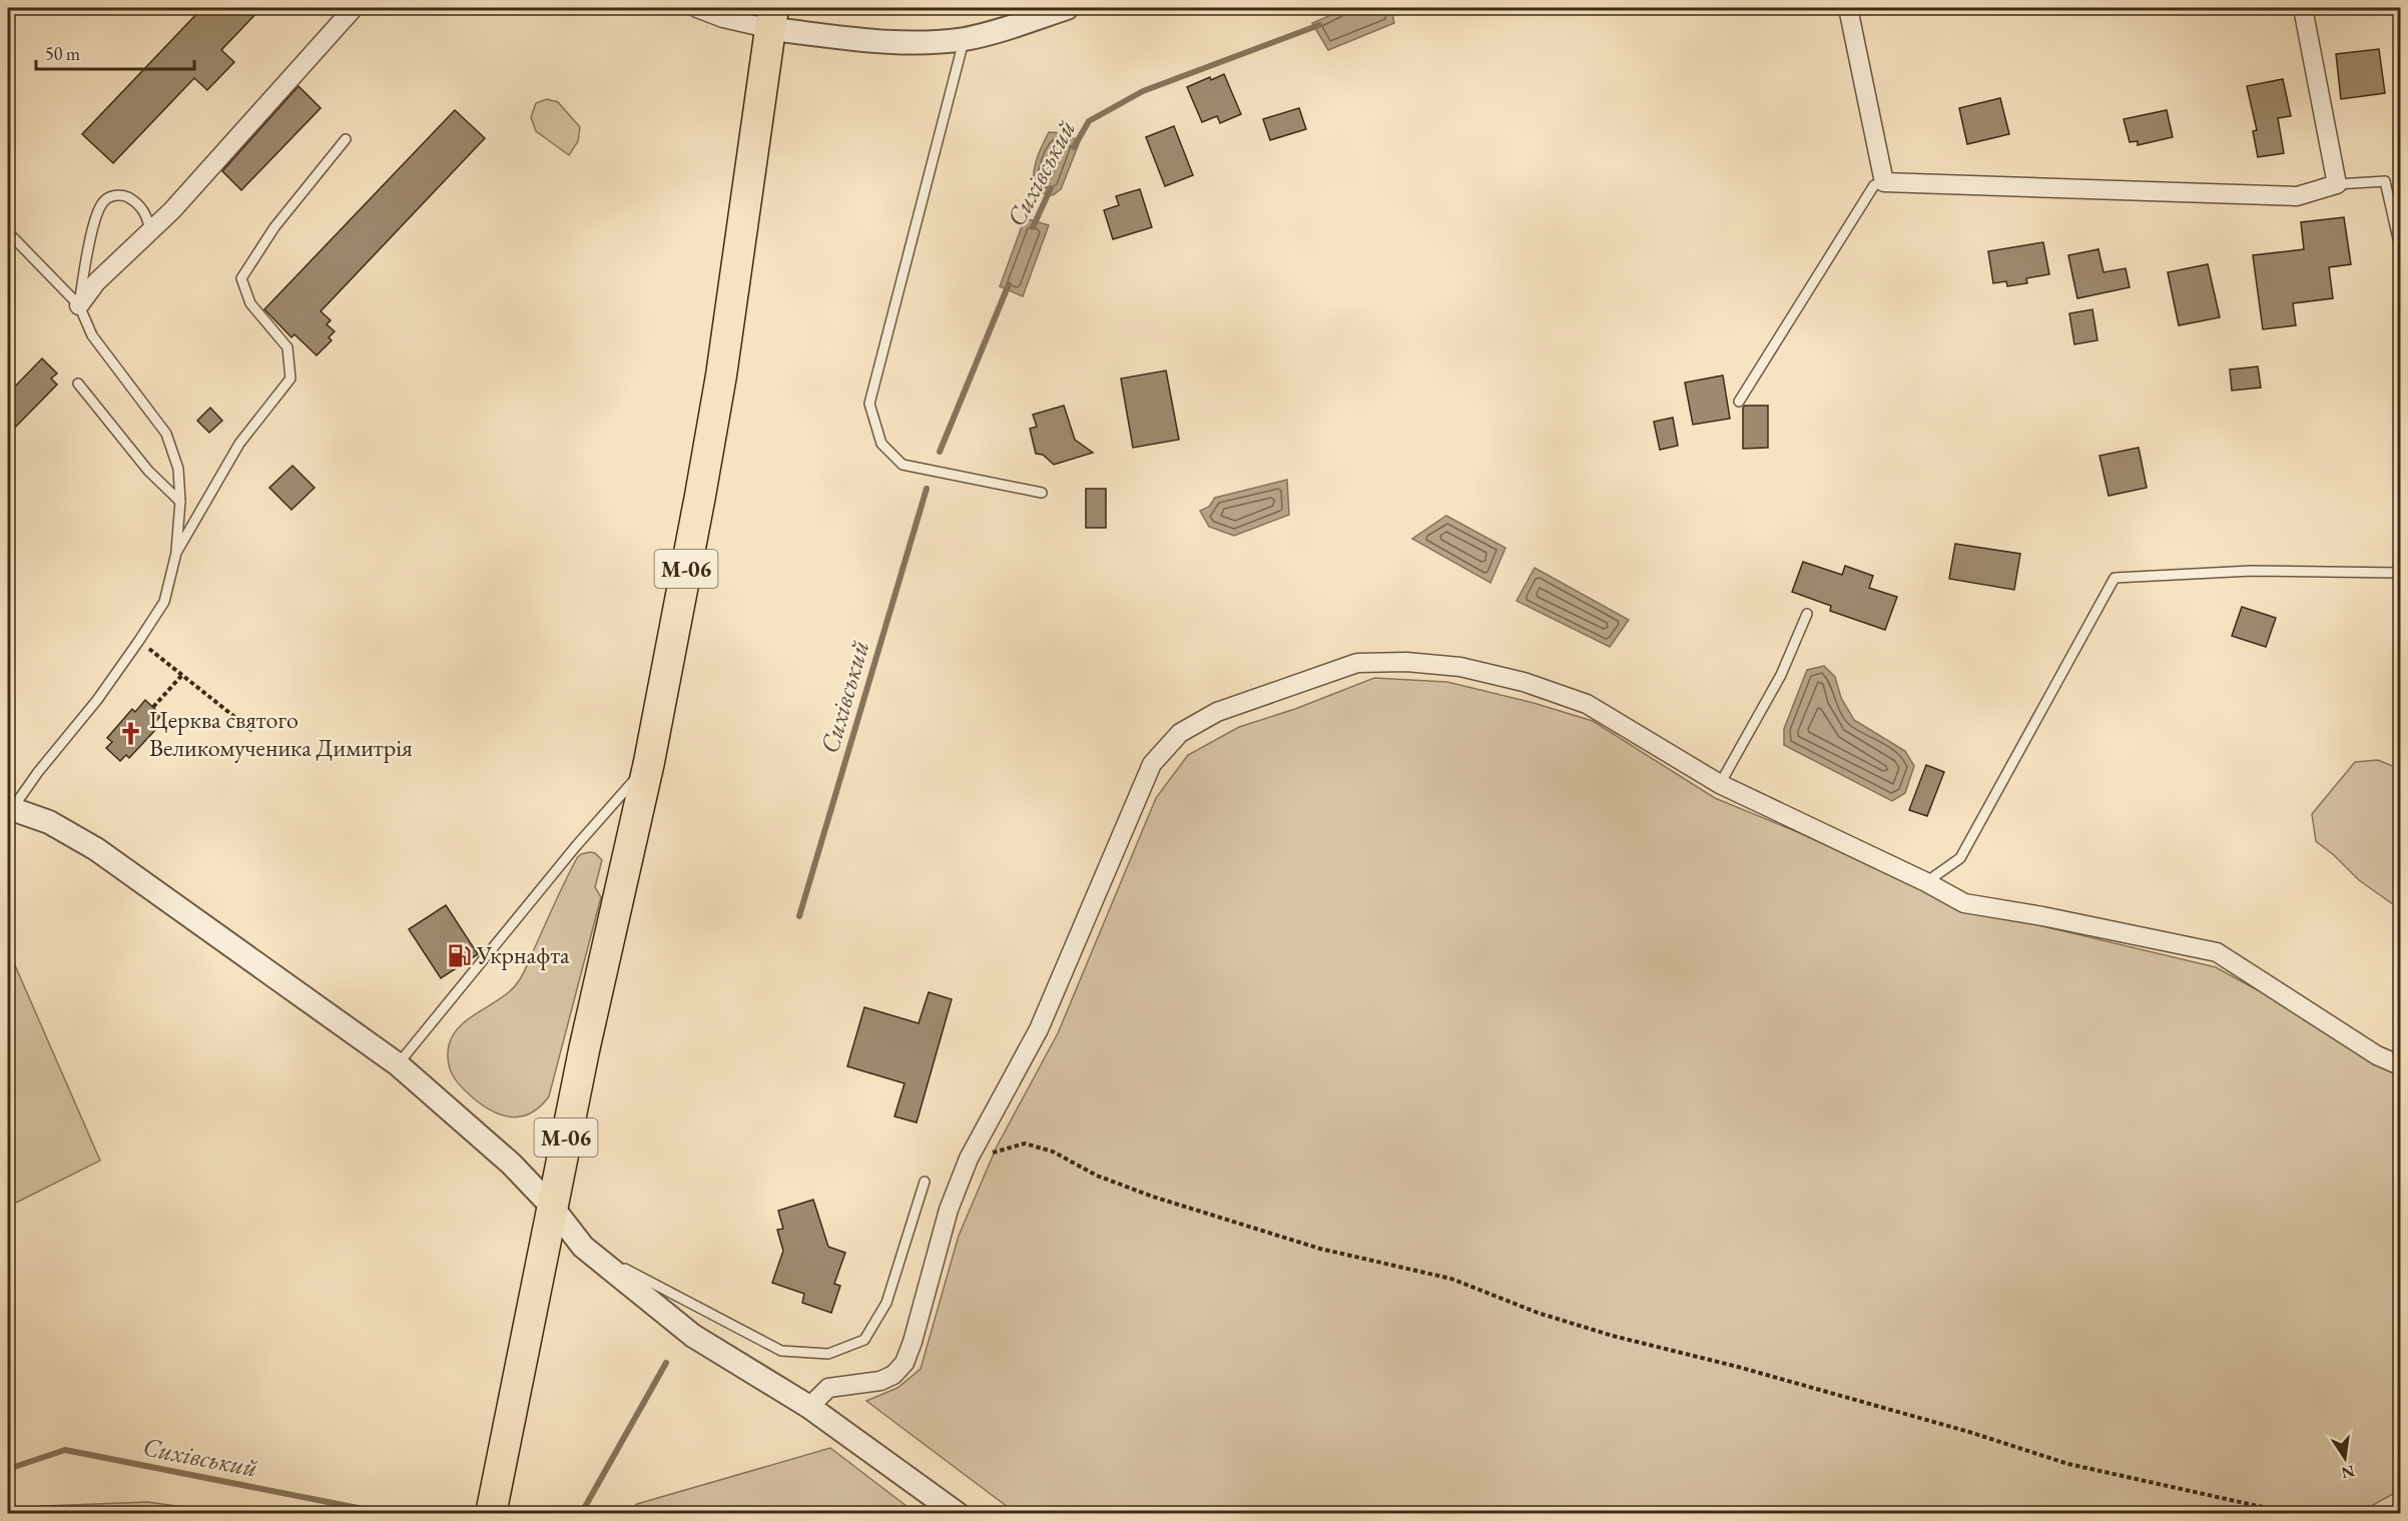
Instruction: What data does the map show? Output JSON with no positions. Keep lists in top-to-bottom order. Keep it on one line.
{"streets":{"highway":["М-06"]},"water":["Сихівський"],"places":{"church":["Церква святого Великомученика Димитрія"],"fuel station":["Укрнафта"]},"scale_bar":"50 m","north":"bottom"}
